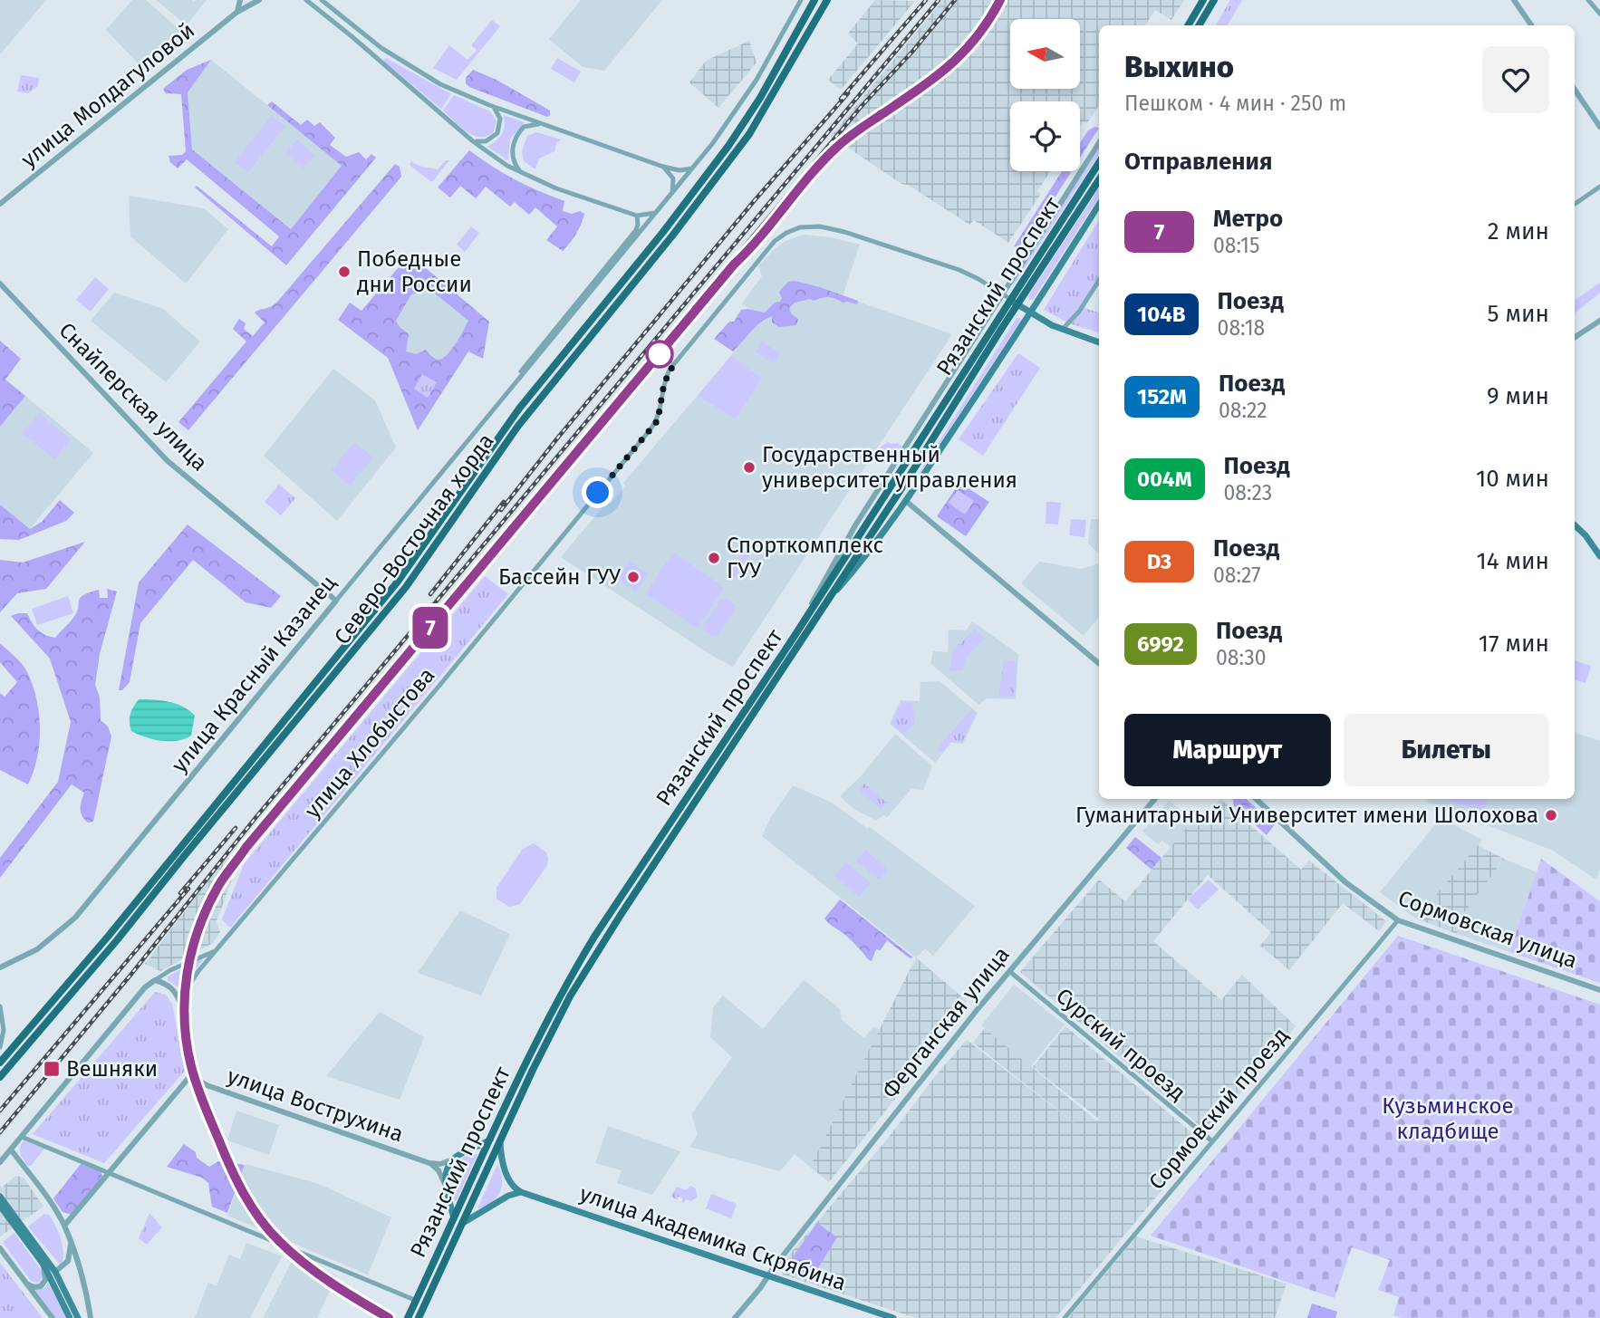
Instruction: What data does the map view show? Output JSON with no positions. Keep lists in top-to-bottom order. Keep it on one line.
{"streets":{"main road":["Рязанский проспект","Северо-Восточная хорда","улица Академика Скрябина"],"street":["улица Молдагуловой","Снайперская улица","улица Красный Казанец","улица Хлобыстова","Сормовская улица","Ферганская улица","Сурский проезд","улица Вострухина","Сормовский проезд"]},"crossings":[["Рязанский проспект","улица Хлобыстова"],["Снайперская улица","улица Красный Казанец"],["Сормовская улица","Сормовский проезд"],["Ферганская улица","Сурский проезд"],["Ферганская улица","улица Академика Скрябина"],["Сурский проезд","Сормовский проезд"]],"parks":["Кузьминское кладбище"],"places":{"other":["Победные дни России","Государственный университет управления","Спорткомплекс ГУУ","Бассейн ГУУ","Гуманитарный Университет имени Шолохова"],"transit":["Вешняки"]},"lines":["metro line 7"],"north":"left","page":{"on_map":"7","heading":[["Выхино","Пешком · 4 мин · 250 m"],"Отправления"],"list":[{"mark":"7","name":"Метро","note":"08:15","value":"2 мин"},{"mark":"104В","name":"Поезд","note":"08:18","value":"5 мин"},{"mark":"152М","name":"Поезд","note":"08:22","value":"9 мин"},{"mark":"004М","name":"Поезд","note":"08:23","value":"10 мин"},{"mark":"D3","name":"Поезд","note":"08:27","value":"14 мин"},{"mark":"6992","name":"Поезд","note":"08:30","value":"17 мин"}],"buttons":["Маршрут","Билеты"]}}
